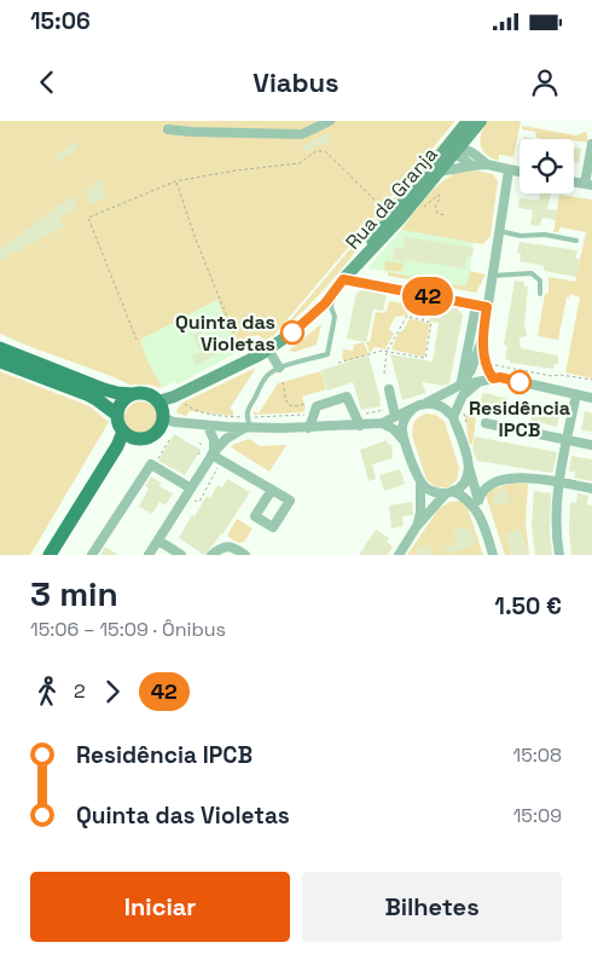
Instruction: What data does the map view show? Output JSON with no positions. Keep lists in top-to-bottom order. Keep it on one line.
{"streets":{"main road":["Rua da Granja"]},"places":["Quinta das Violetas","Residência IPCB"],"lines":["bus line 42"],"page":{"status":"15:06","header":"Viabus","on_map":"42","heading":["3 min","15:06 – 15:09 · Ônibus","1.50 €"],"legs":["2","42"],"list":[{"name":"Residência IPCB","value":"15:08"},{"name":"Quinta das Violetas","value":"15:09"}],"buttons":["Iniciar","Bilhetes"]}}
